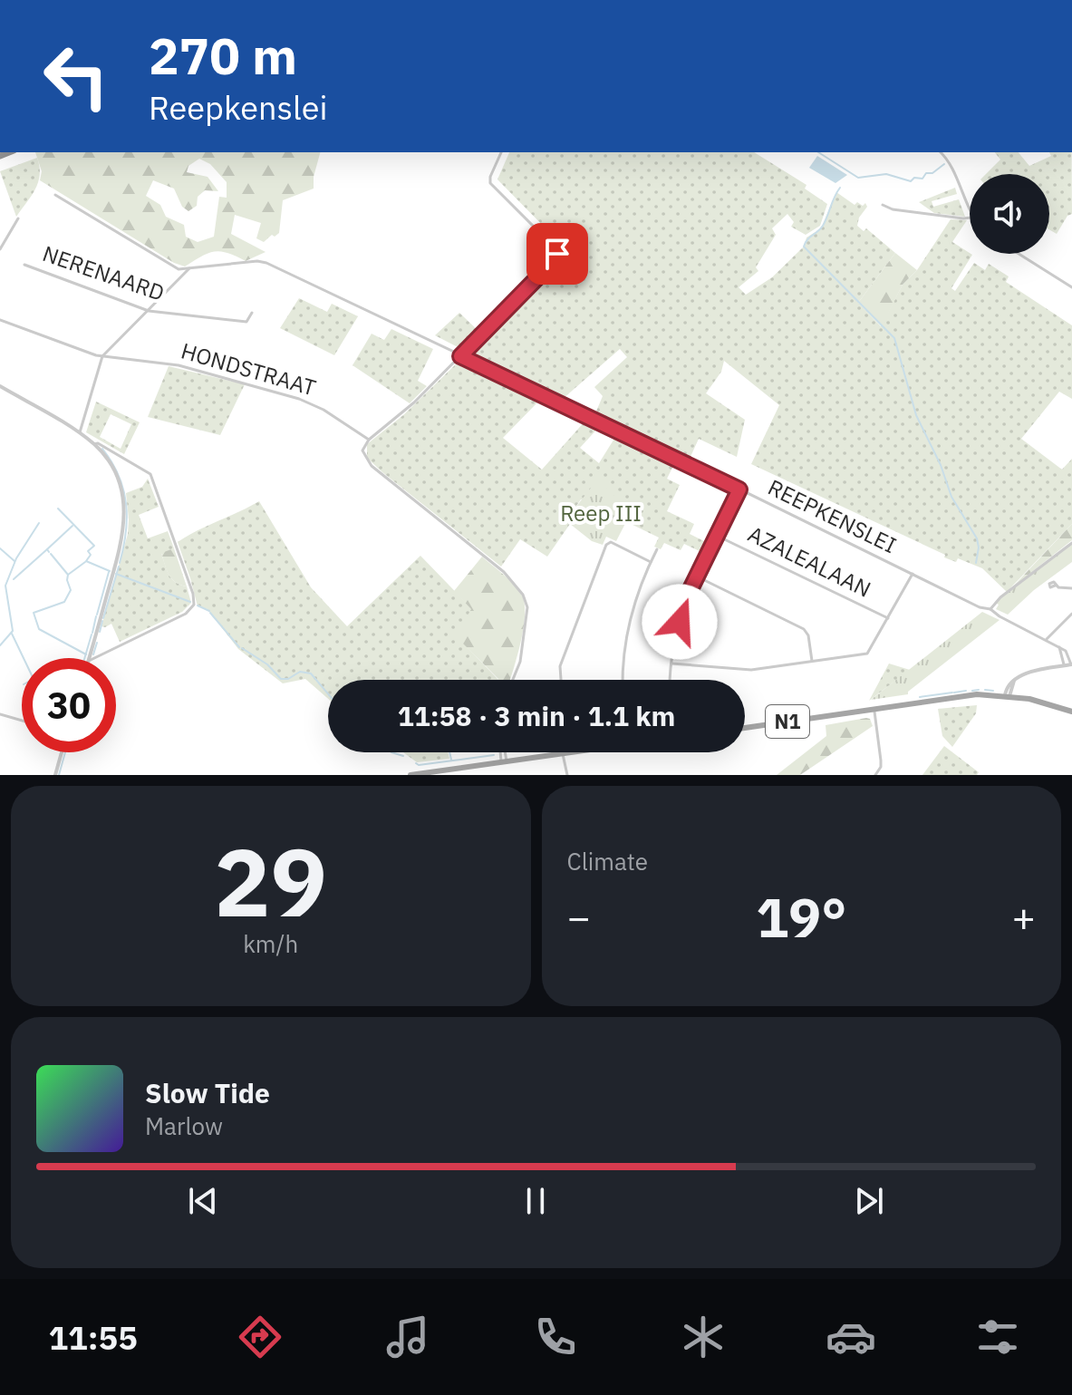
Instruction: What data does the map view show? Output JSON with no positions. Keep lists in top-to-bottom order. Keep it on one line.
{"streets":{"main road":["N1"],"street":["NERENAARD","HONDSTRAAT","REEPKENSLEI","AZALEALAAN"]},"parks":["Reep III"],"page":{"turn":["270 m","Reepkenslei"],"limit":"30","trip":"11:58 · 3 min · 1.1 km","tile":[["29","km/h"],"Climate"],"heat":["−","19°","+"],"song":["Slow Tide","Marlow"],"tabs":"11:55"}}
